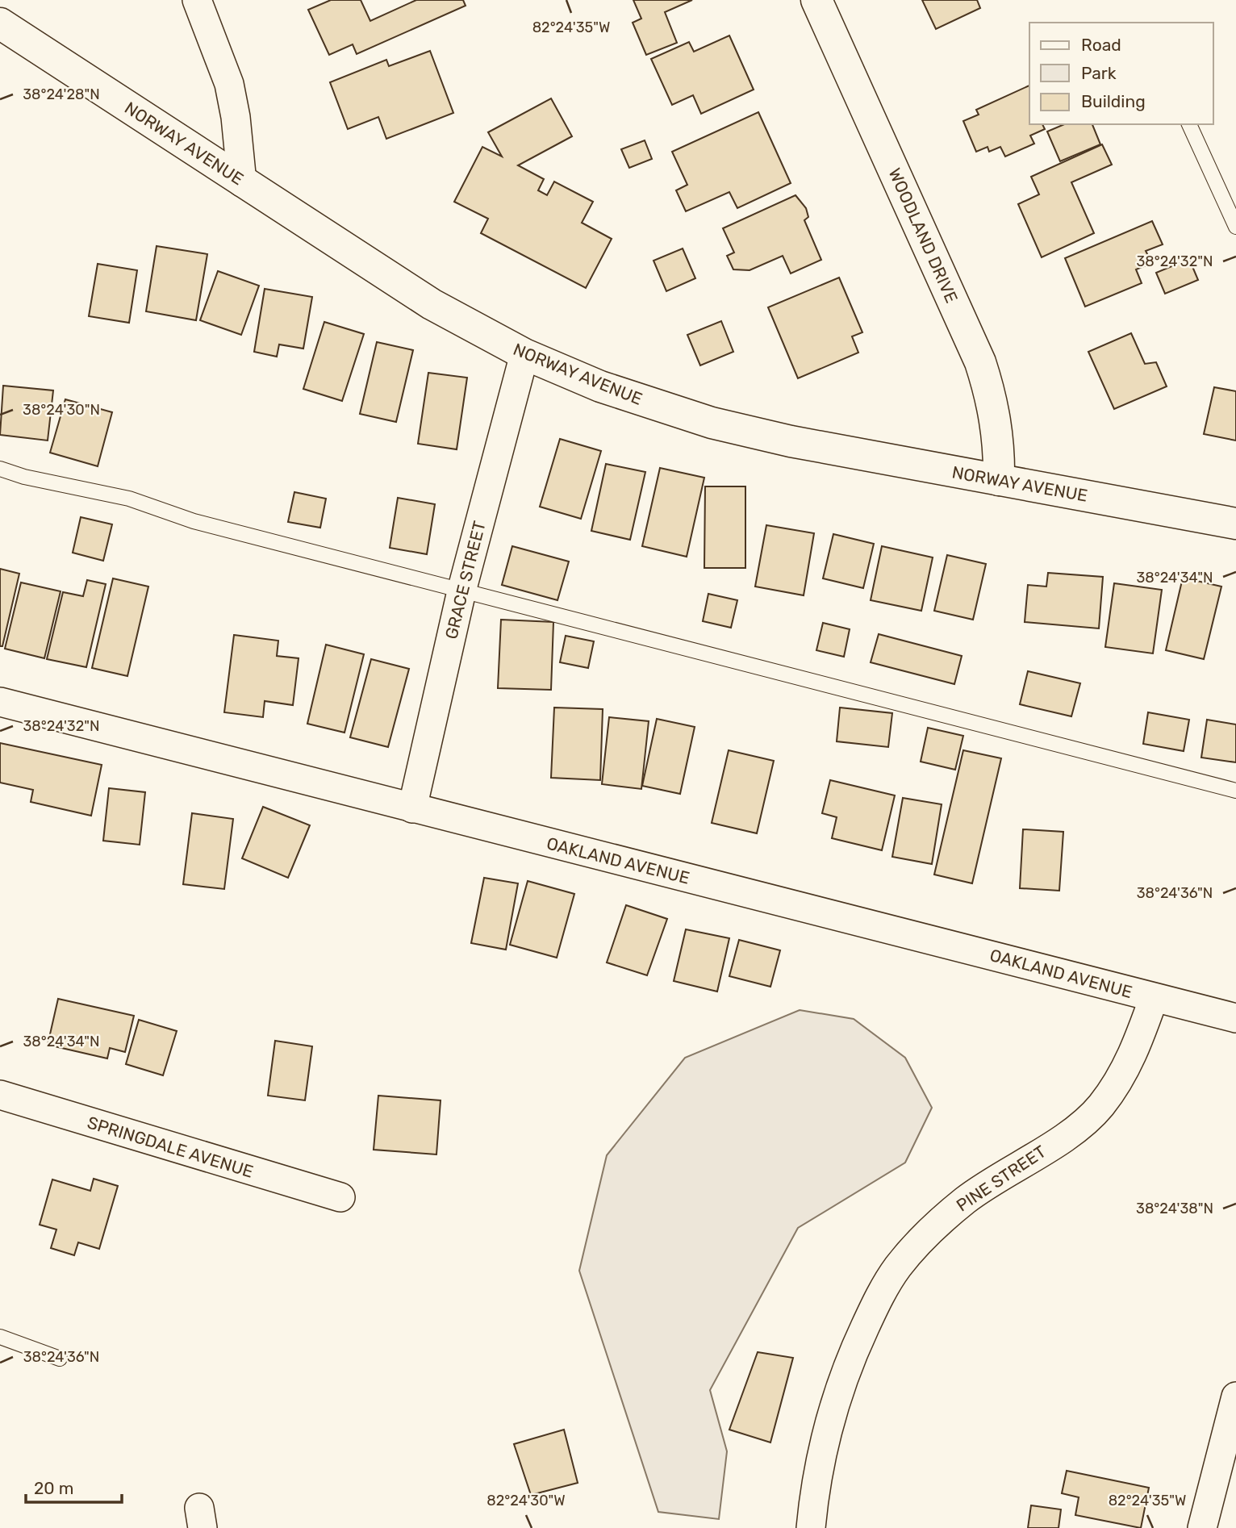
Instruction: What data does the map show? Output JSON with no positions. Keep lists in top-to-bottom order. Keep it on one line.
{"streets":{"main road":["NORWAY AVENUE","WOODLAND DRIVE"],"street":["GRACE STREET","OAKLAND AVENUE","SPRINGDALE AVENUE","PINE STREET"]},"crossings":[["NORWAY AVENUE","WOODLAND DRIVE"],["NORWAY AVENUE","GRACE STREET"],["GRACE STREET","OAKLAND AVENUE"],["OAKLAND AVENUE","PINE STREET"]],"legend":["Road","Park","Building"],"scale_bar":"20 m","coordinates":["82°24'35\"W","38°24'28\"N","38°24'32\"N","38°24'30\"N","38°24'34\"N","38°24'36\"N","38°24'38\"N","82°24'30\"W"]}
